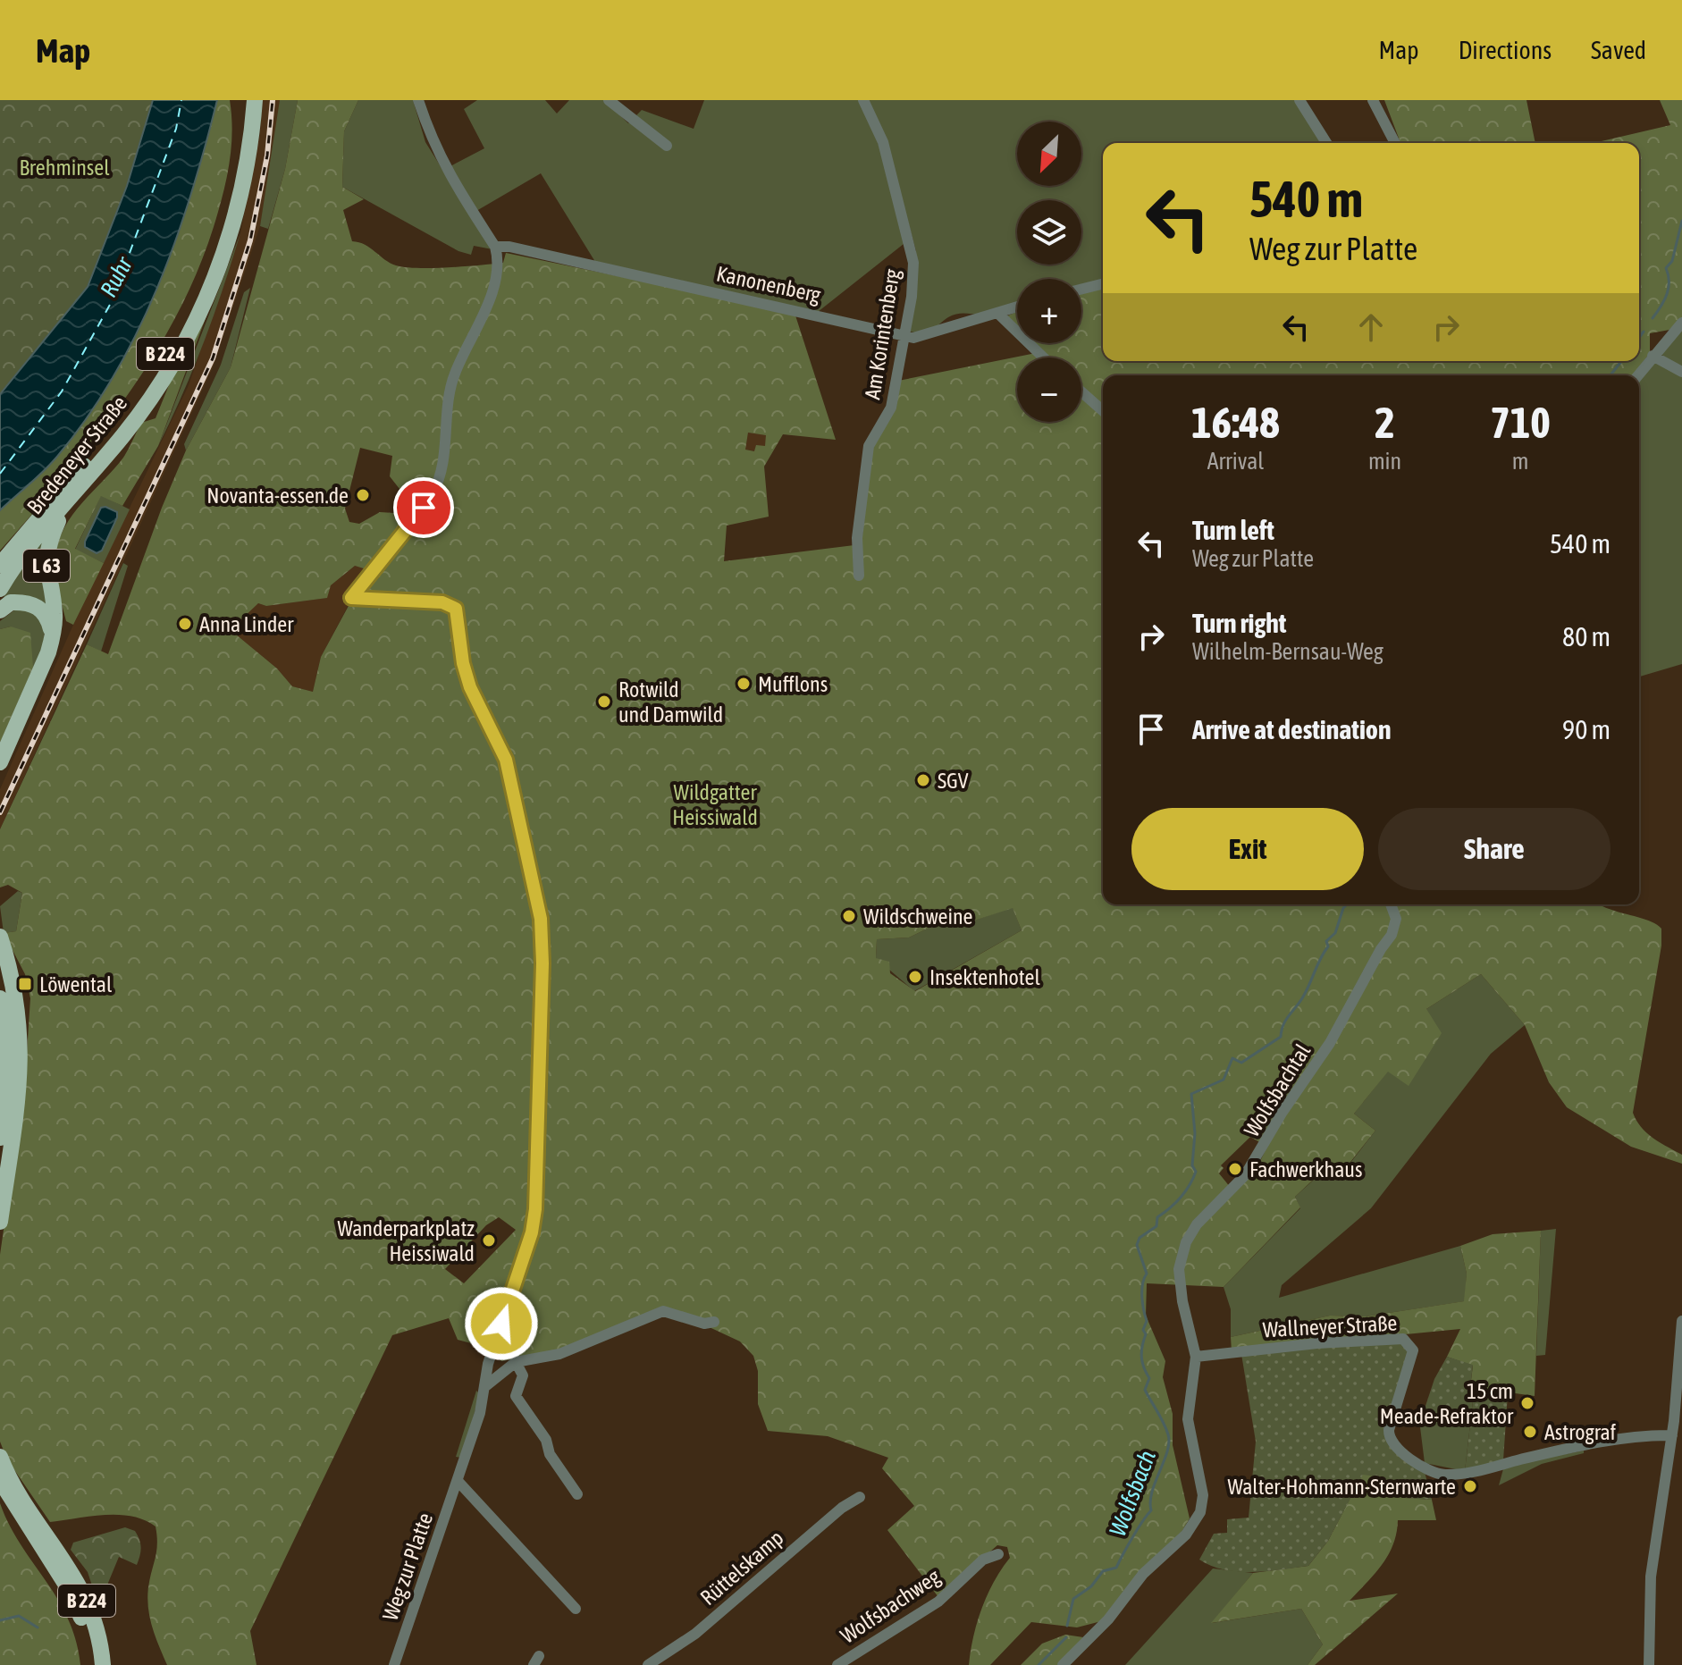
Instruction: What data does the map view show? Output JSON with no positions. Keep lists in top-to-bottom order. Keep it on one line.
{"streets":{"main road":["B 224","Bredeneyer Straße","L 63"],"street":["Kanonenberg","Am Korintenberg","Wolfsbachtal","Wallneyer Straße","Weg zur Platte","Rüttelskamp","Wolfsbachweg"]},"crossings":[["Kanonenberg","Am Korintenberg"],["Kanonenberg","Weg zur Platte"],["Bredeneyer Straße","L 63"],["Wolfsbachtal","Wallneyer Straße"]],"water":["Ruhr","Wolfsbach"],"parks":["Brehminsel","Wildgatter Heissiwald"],"places":{"other":["Novanta-essen.de","Anna Linder","Mufflons","Rotwild und Damwild","SGV","Wildschweine","Insektenhotel","Fachwerkhaus","Wanderparkplatz Heissiwald","15 cm Meade-Refraktor","Astrograf","Walter-Hohmann-Sternwarte"],"transit":["Löwental"]},"north":"bottom left","page":{"header":"Map","nav":["Map","Directions","Saved"],"map_buttons":["+","−"],"turn":["540 m","Weg zur Platte"],"eta":["16:48","Arrival","2","min","710","m"],"list":[{"name":"Turn left","note":"Weg zur Platte","value":"540 m"},{"name":"Turn right","note":"Wilhelm-Bernsau-Weg","value":"80 m"},{"name":"Arrive at destination","value":"90 m"}],"buttons":["Exit","Share"]}}
